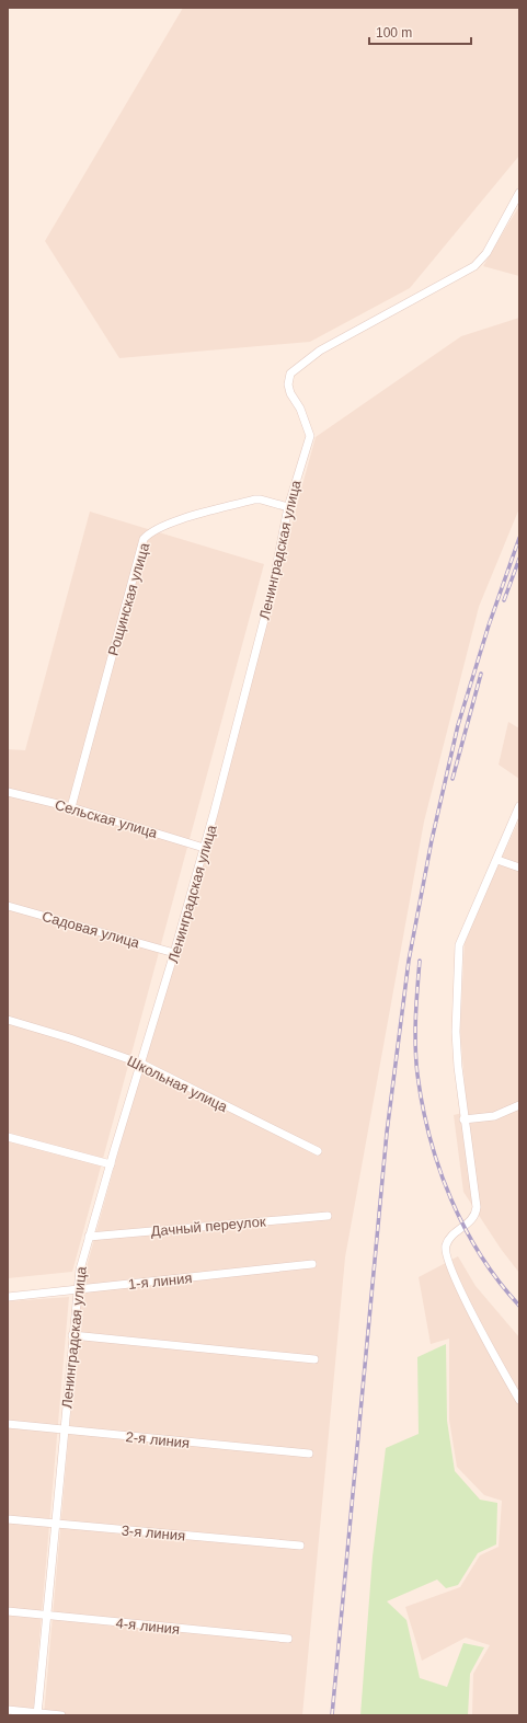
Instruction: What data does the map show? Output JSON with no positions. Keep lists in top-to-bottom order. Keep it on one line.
{"streets":{"street":["Ленинградская улица","Рощинская улица","Сельская улица","Садовая улица","Школьная улица","Дачный переулок","1-я линия","2-я линия","3-я линия","4-я линия"]},"crossings":[["Ленинградская улица","Рощинская улица"],["Ленинградская улица","Сельская улица"],["Ленинградская улица","Садовая улица"],["Ленинградская улица","Школьная улица"],["Ленинградская улица","Дачный переулок"],["Ленинградская улица","1-я линия"],["Ленинградская улица","2-я линия"],["Ленинградская улица","3-я линия"],["Ленинградская улица","4-я линия"],["Рощинская улица","Сельская улица"]],"scale_bar":"100 m"}
